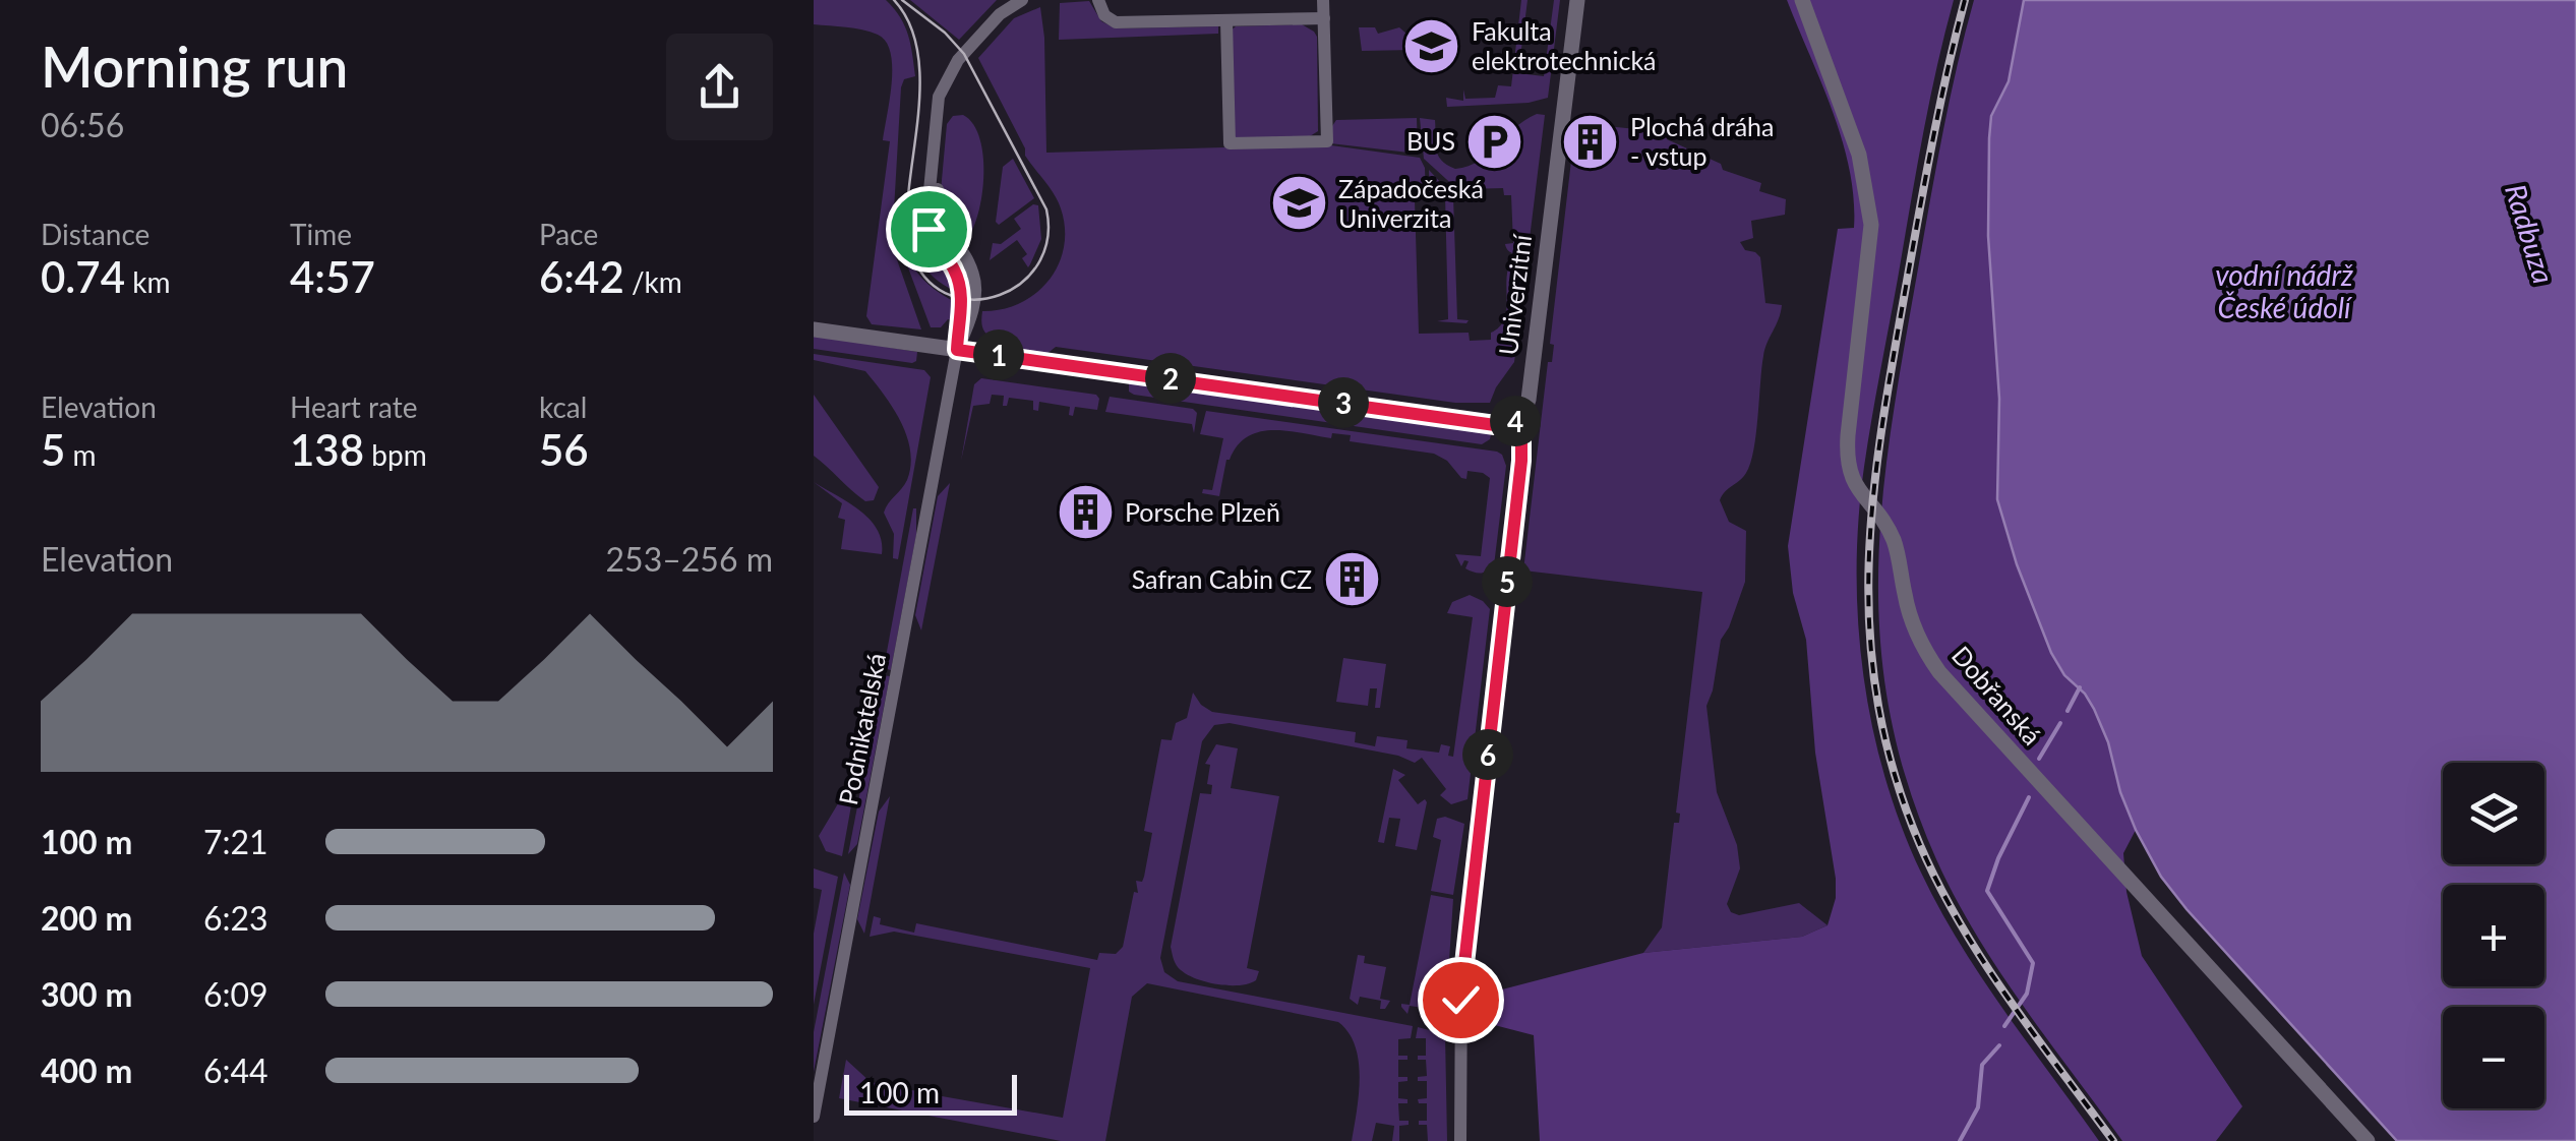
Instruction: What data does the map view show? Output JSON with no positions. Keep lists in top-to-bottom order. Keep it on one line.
{"streets":{"street":["Univerzitní","Dobřanská","Podnikatelská"]},"water":["Radbuza","vodní nádrž České údolí"],"places":{"school or university":["Fakulta elektrotechnická","Západočeská Univerzita"],"parking":["BUS"],"building":["Plochá dráha - vstup","Porsche Plzeň","Safran Cabin CZ"]},"scale_bar":"100 m","page":{"heading":["Morning run","06:56"],"stats":[["Distance","0.74 km"],["Time","4:57"],["Pace","6:42 /km"],["Elevation","5 m"],["Heart rate","138 bpm"],["kcal","56"]],"pins":["1","2","3","4","5","6"],"chart":["Elevation","253–256 m"],"map_buttons":["+","−"],"list":[{"name":"100 m","note":"7:21"},{"name":"200 m","note":"6:23"},{"name":"300 m","note":"6:09"},{"name":"400 m","note":"6:44"}],"scale":"100 m"}}
